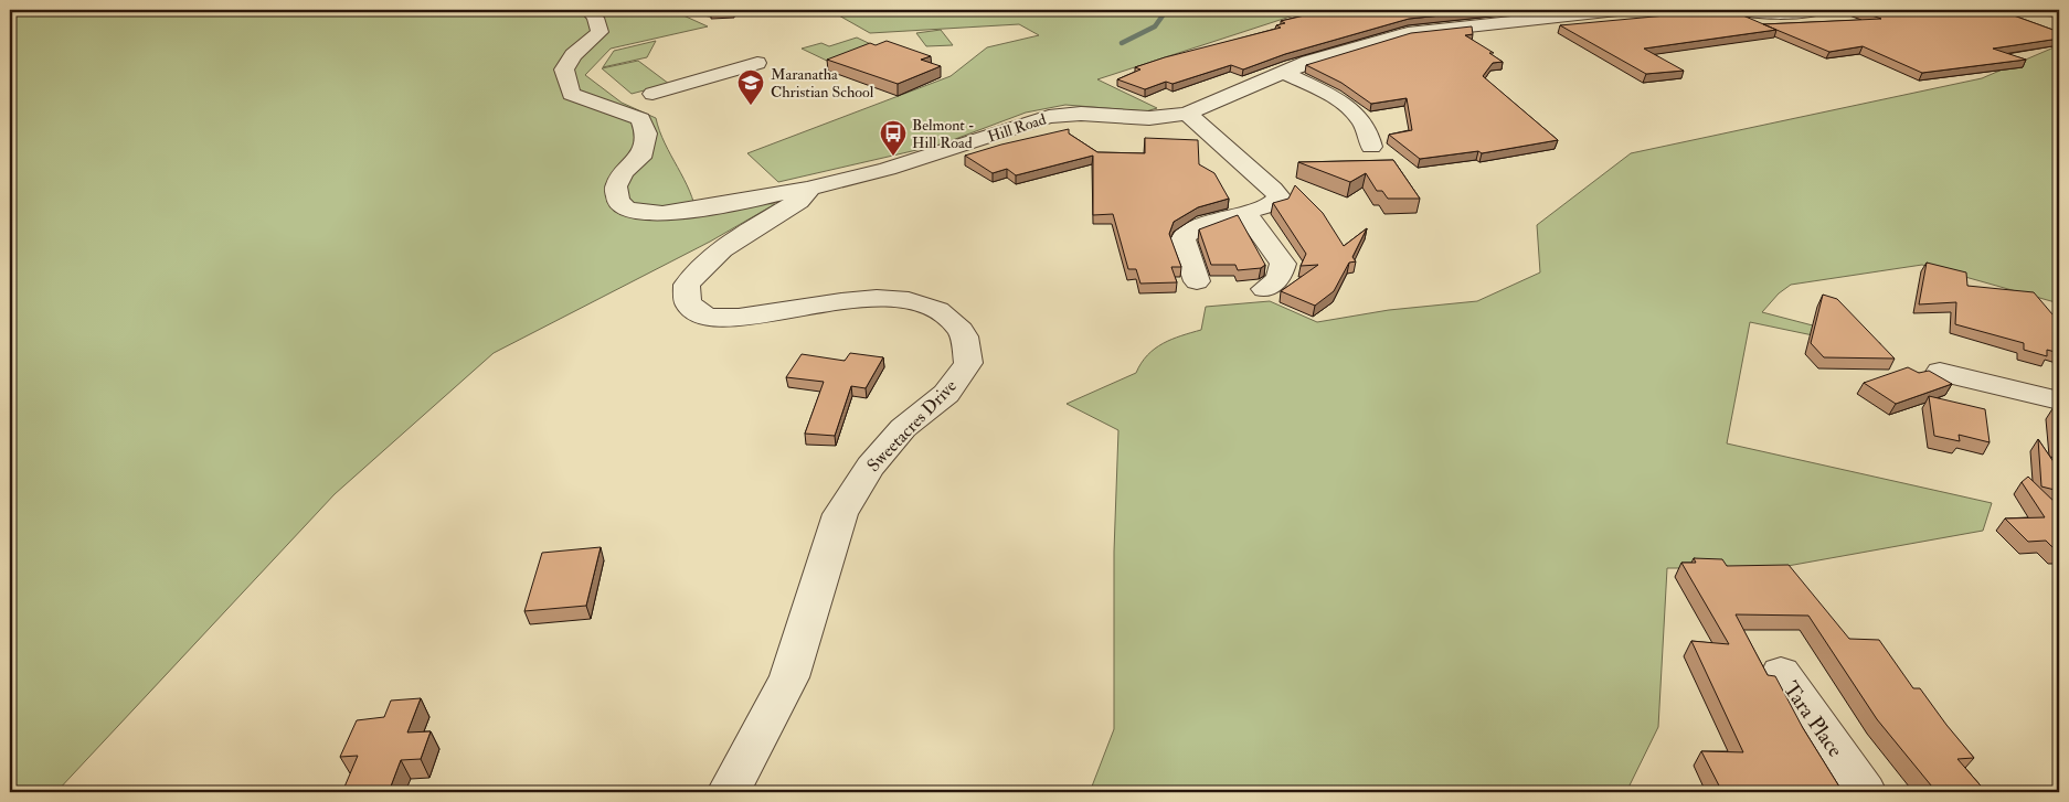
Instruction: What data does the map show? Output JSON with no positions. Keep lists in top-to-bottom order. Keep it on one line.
{"streets":{"street":["Hill Road","Sweetacres Drive","Tara Place"]},"crossings":[["Hill Road","Sweetacres Drive"]],"places":{"school or university":["Maranatha Christian School"],"bus stop":["Belmont - Hill Road"]}}
